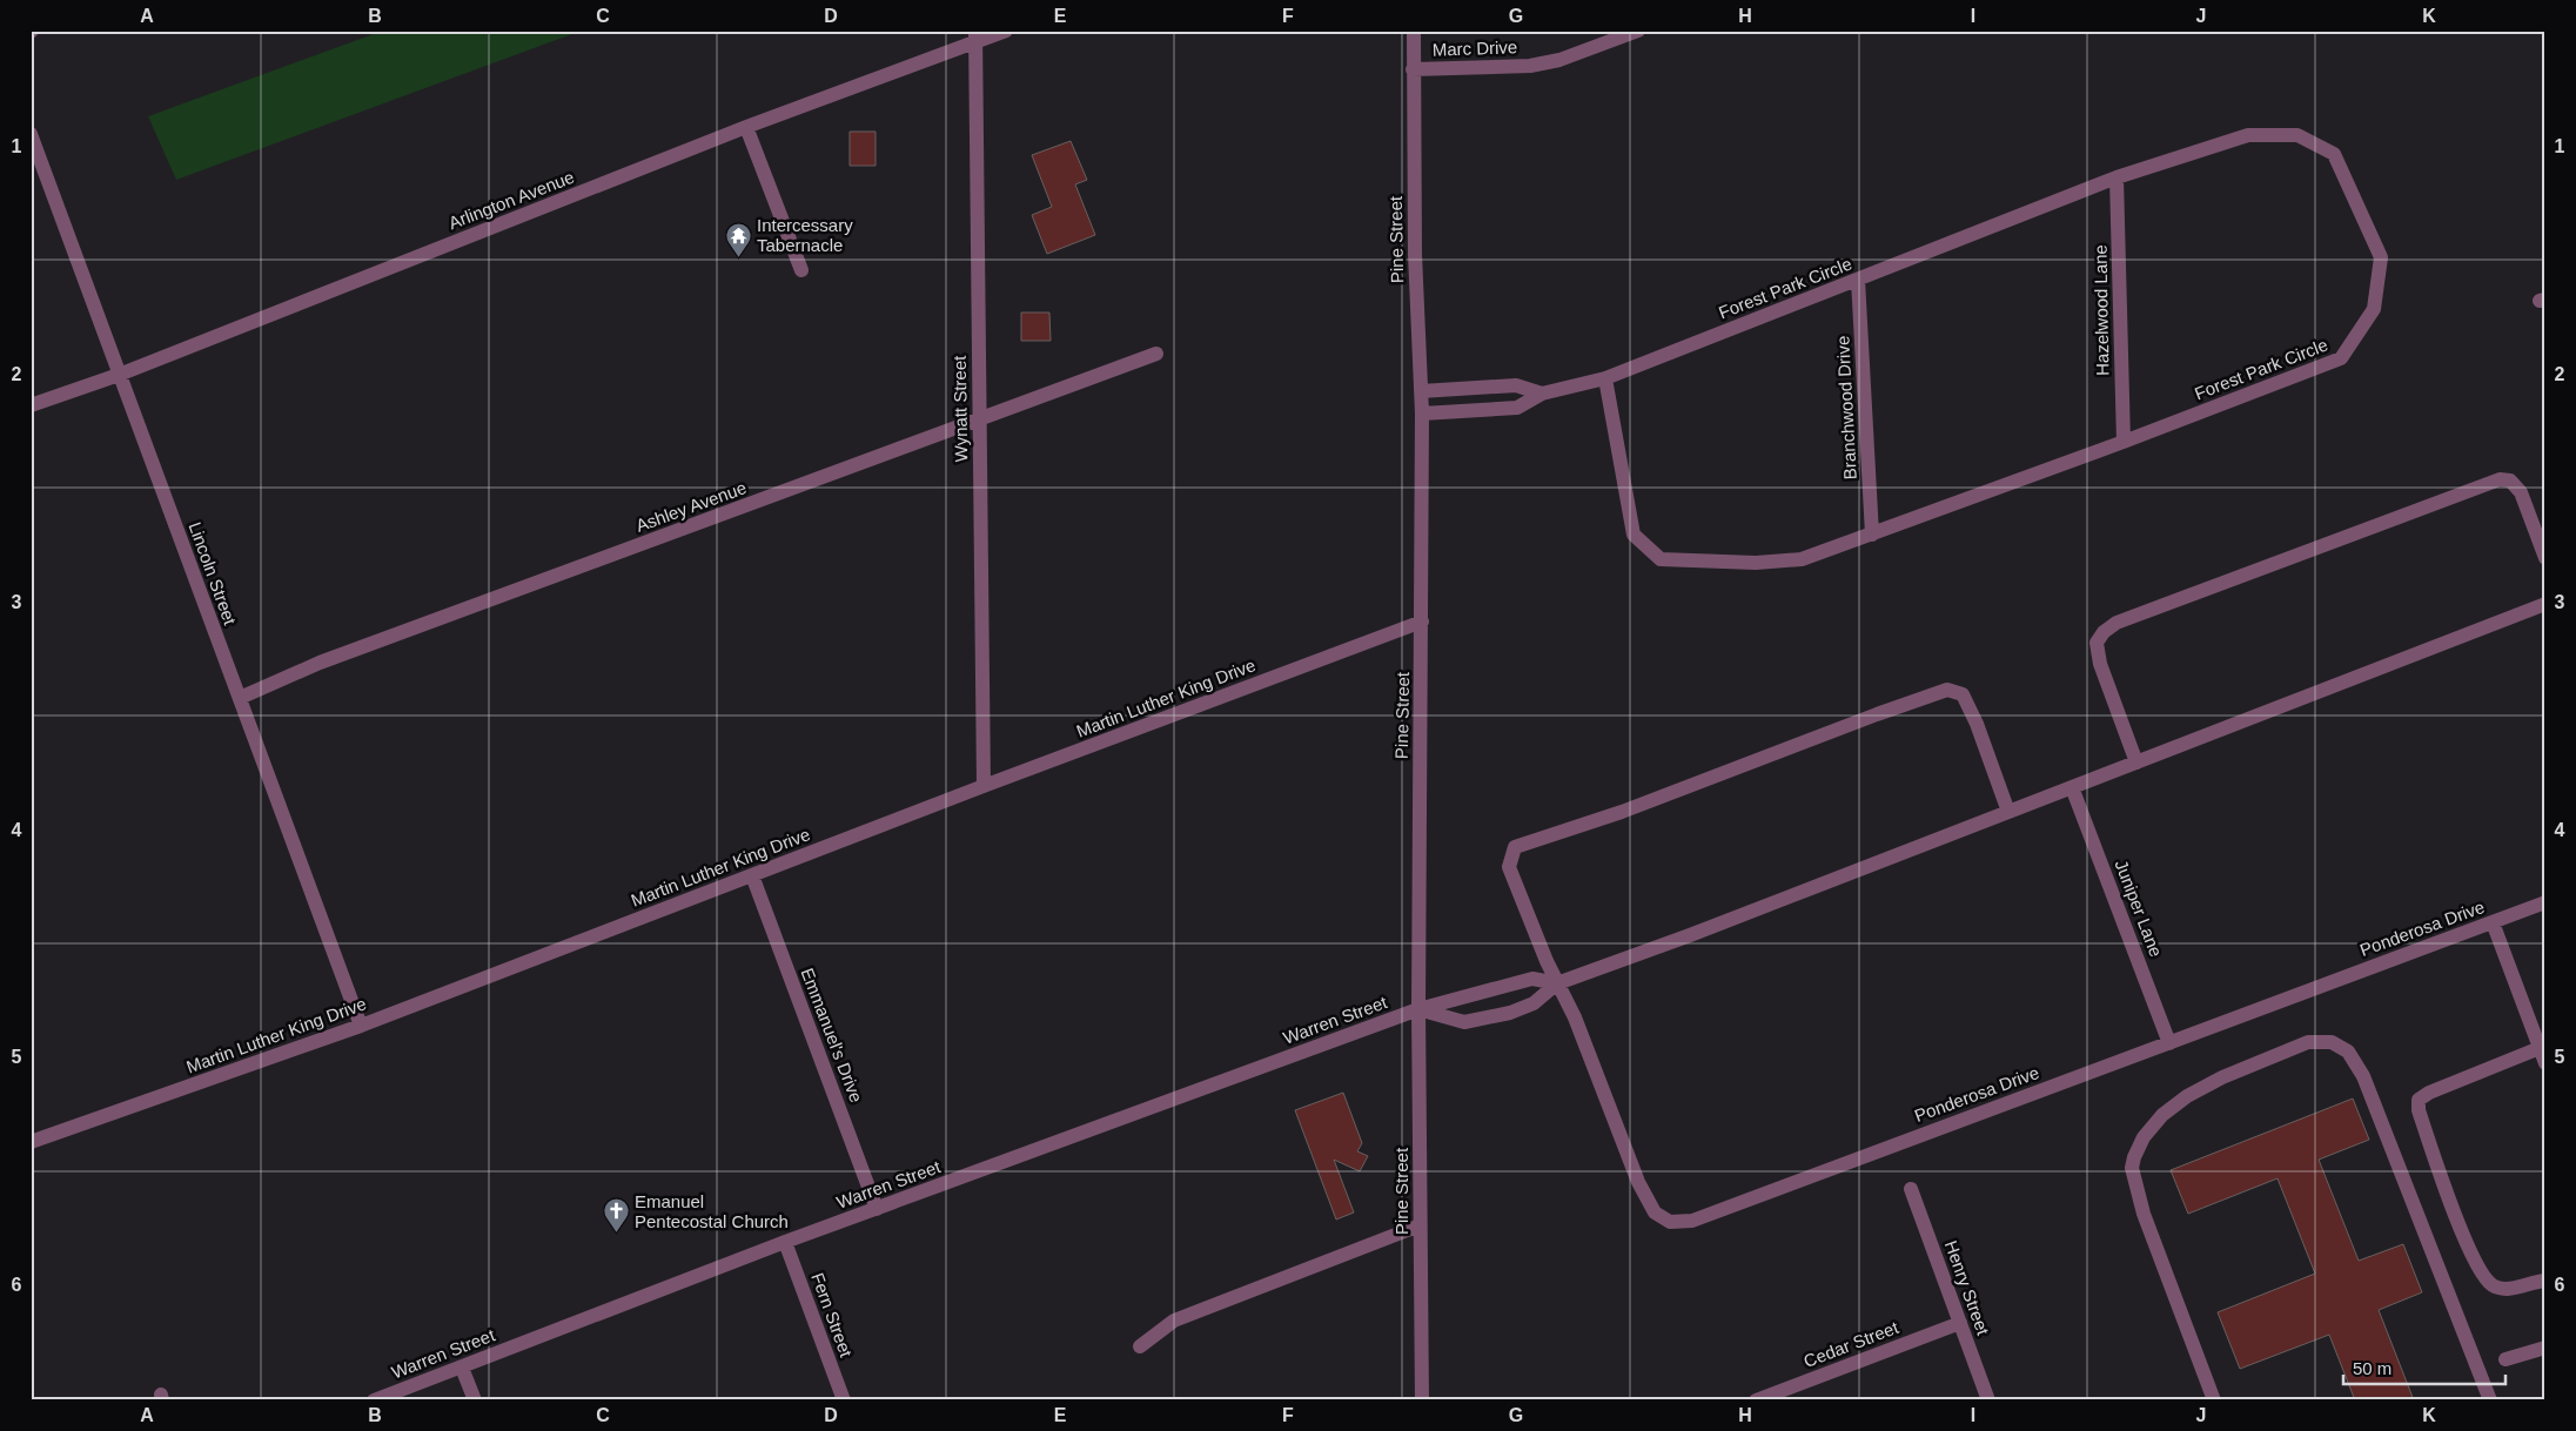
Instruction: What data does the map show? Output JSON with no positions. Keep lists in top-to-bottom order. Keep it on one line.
{"streets":{"street":["Marc Drive","Arlington Avenue","Pine Street","Forest Park Circle","Hazelwood Lane","Branchwood Drive","Wynatt Street","Ashley Avenue","Lincoln Street","Martin Luther King Drive","Juniper Lane","Ponderosa Drive","Warren Street","Emmanuel's Drive","Henry Street","Fern Street","Cedar Street"]},"crossings":[["Marc Drive","Pine Street"],["Arlington Avenue","Wynatt Street"],["Arlington Avenue","Lincoln Street"],["Pine Street","Forest Park Circle"],["Pine Street","Martin Luther King Drive"],["Pine Street","Warren Street"],["Forest Park Circle","Hazelwood Lane"],["Forest Park Circle","Branchwood Drive"],["Wynatt Street","Ashley Avenue"],["Wynatt Street","Martin Luther King Drive"],["Ashley Avenue","Lincoln Street"],["Lincoln Street","Martin Luther King Drive"],["Martin Luther King Drive","Emmanuel's Drive"],["Juniper Lane","Ponderosa Drive"],["Warren Street","Emmanuel's Drive"],["Warren Street","Fern Street"],["Henry Street","Cedar Street"]],"places":{"temple":["Intercessary Tabernacle"],"church":["Emanuel Pentecostal Church"]},"scale_bar":"50 m","grid":{"columns":["A","B","C","D","E","F","G","H","I","J","K"],"rows":["1","2","3","4","5","6"]}}
